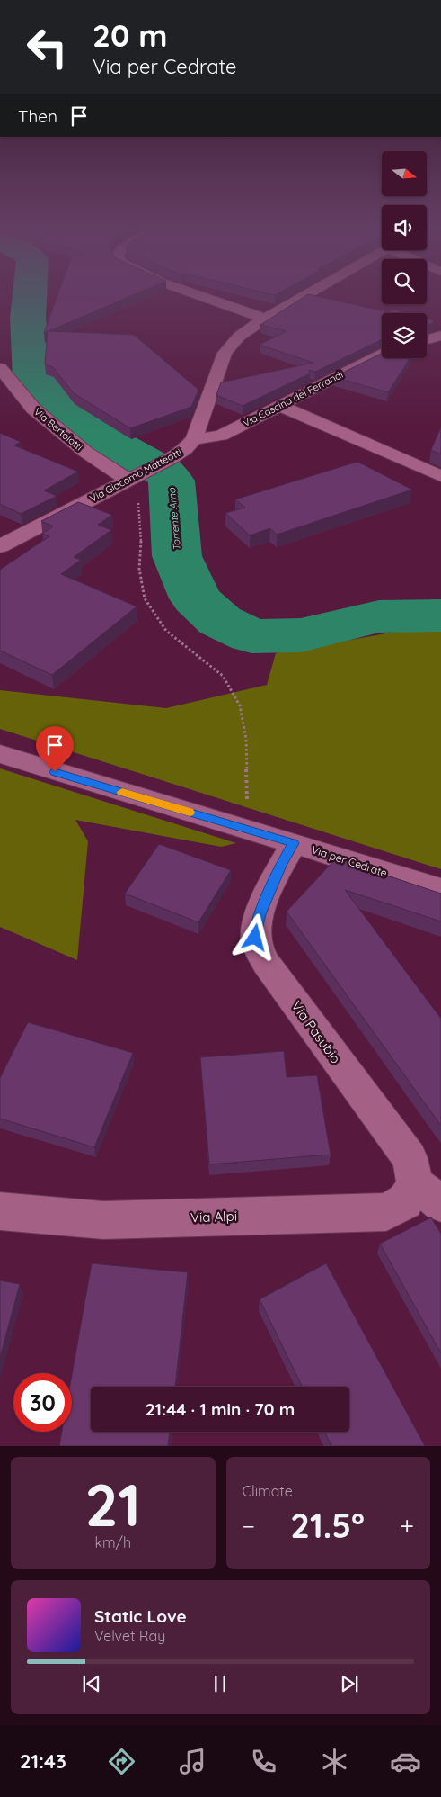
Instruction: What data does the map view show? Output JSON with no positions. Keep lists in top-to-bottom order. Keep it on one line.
{"streets":{"street":["Via Cascina dei Ferrandi","Via Bertolotti","Via Giacomo Matteotti","Via per Cedrate","Via Pasubio","Via Alpi"]},"crossings":[["Via Cascina dei Ferrandi","Via Giacomo Matteotti"],["Via Bertolotti","Via Giacomo Matteotti"],["Via per Cedrate","Via Pasubio"],["Via Pasubio","Via Alpi"]],"water":["Torrente Arno"],"north":"right","page":{"turn":["20 m","Via per Cedrate"],"then":"Then","limit":"30","trip":"21:44 · 1 min · 70 m","tile":[["21","km/h"],"Climate"],"heat":["−","21.5°","+"],"song":["Static Love","Velvet Ray"],"tabs":"21:43"}}
